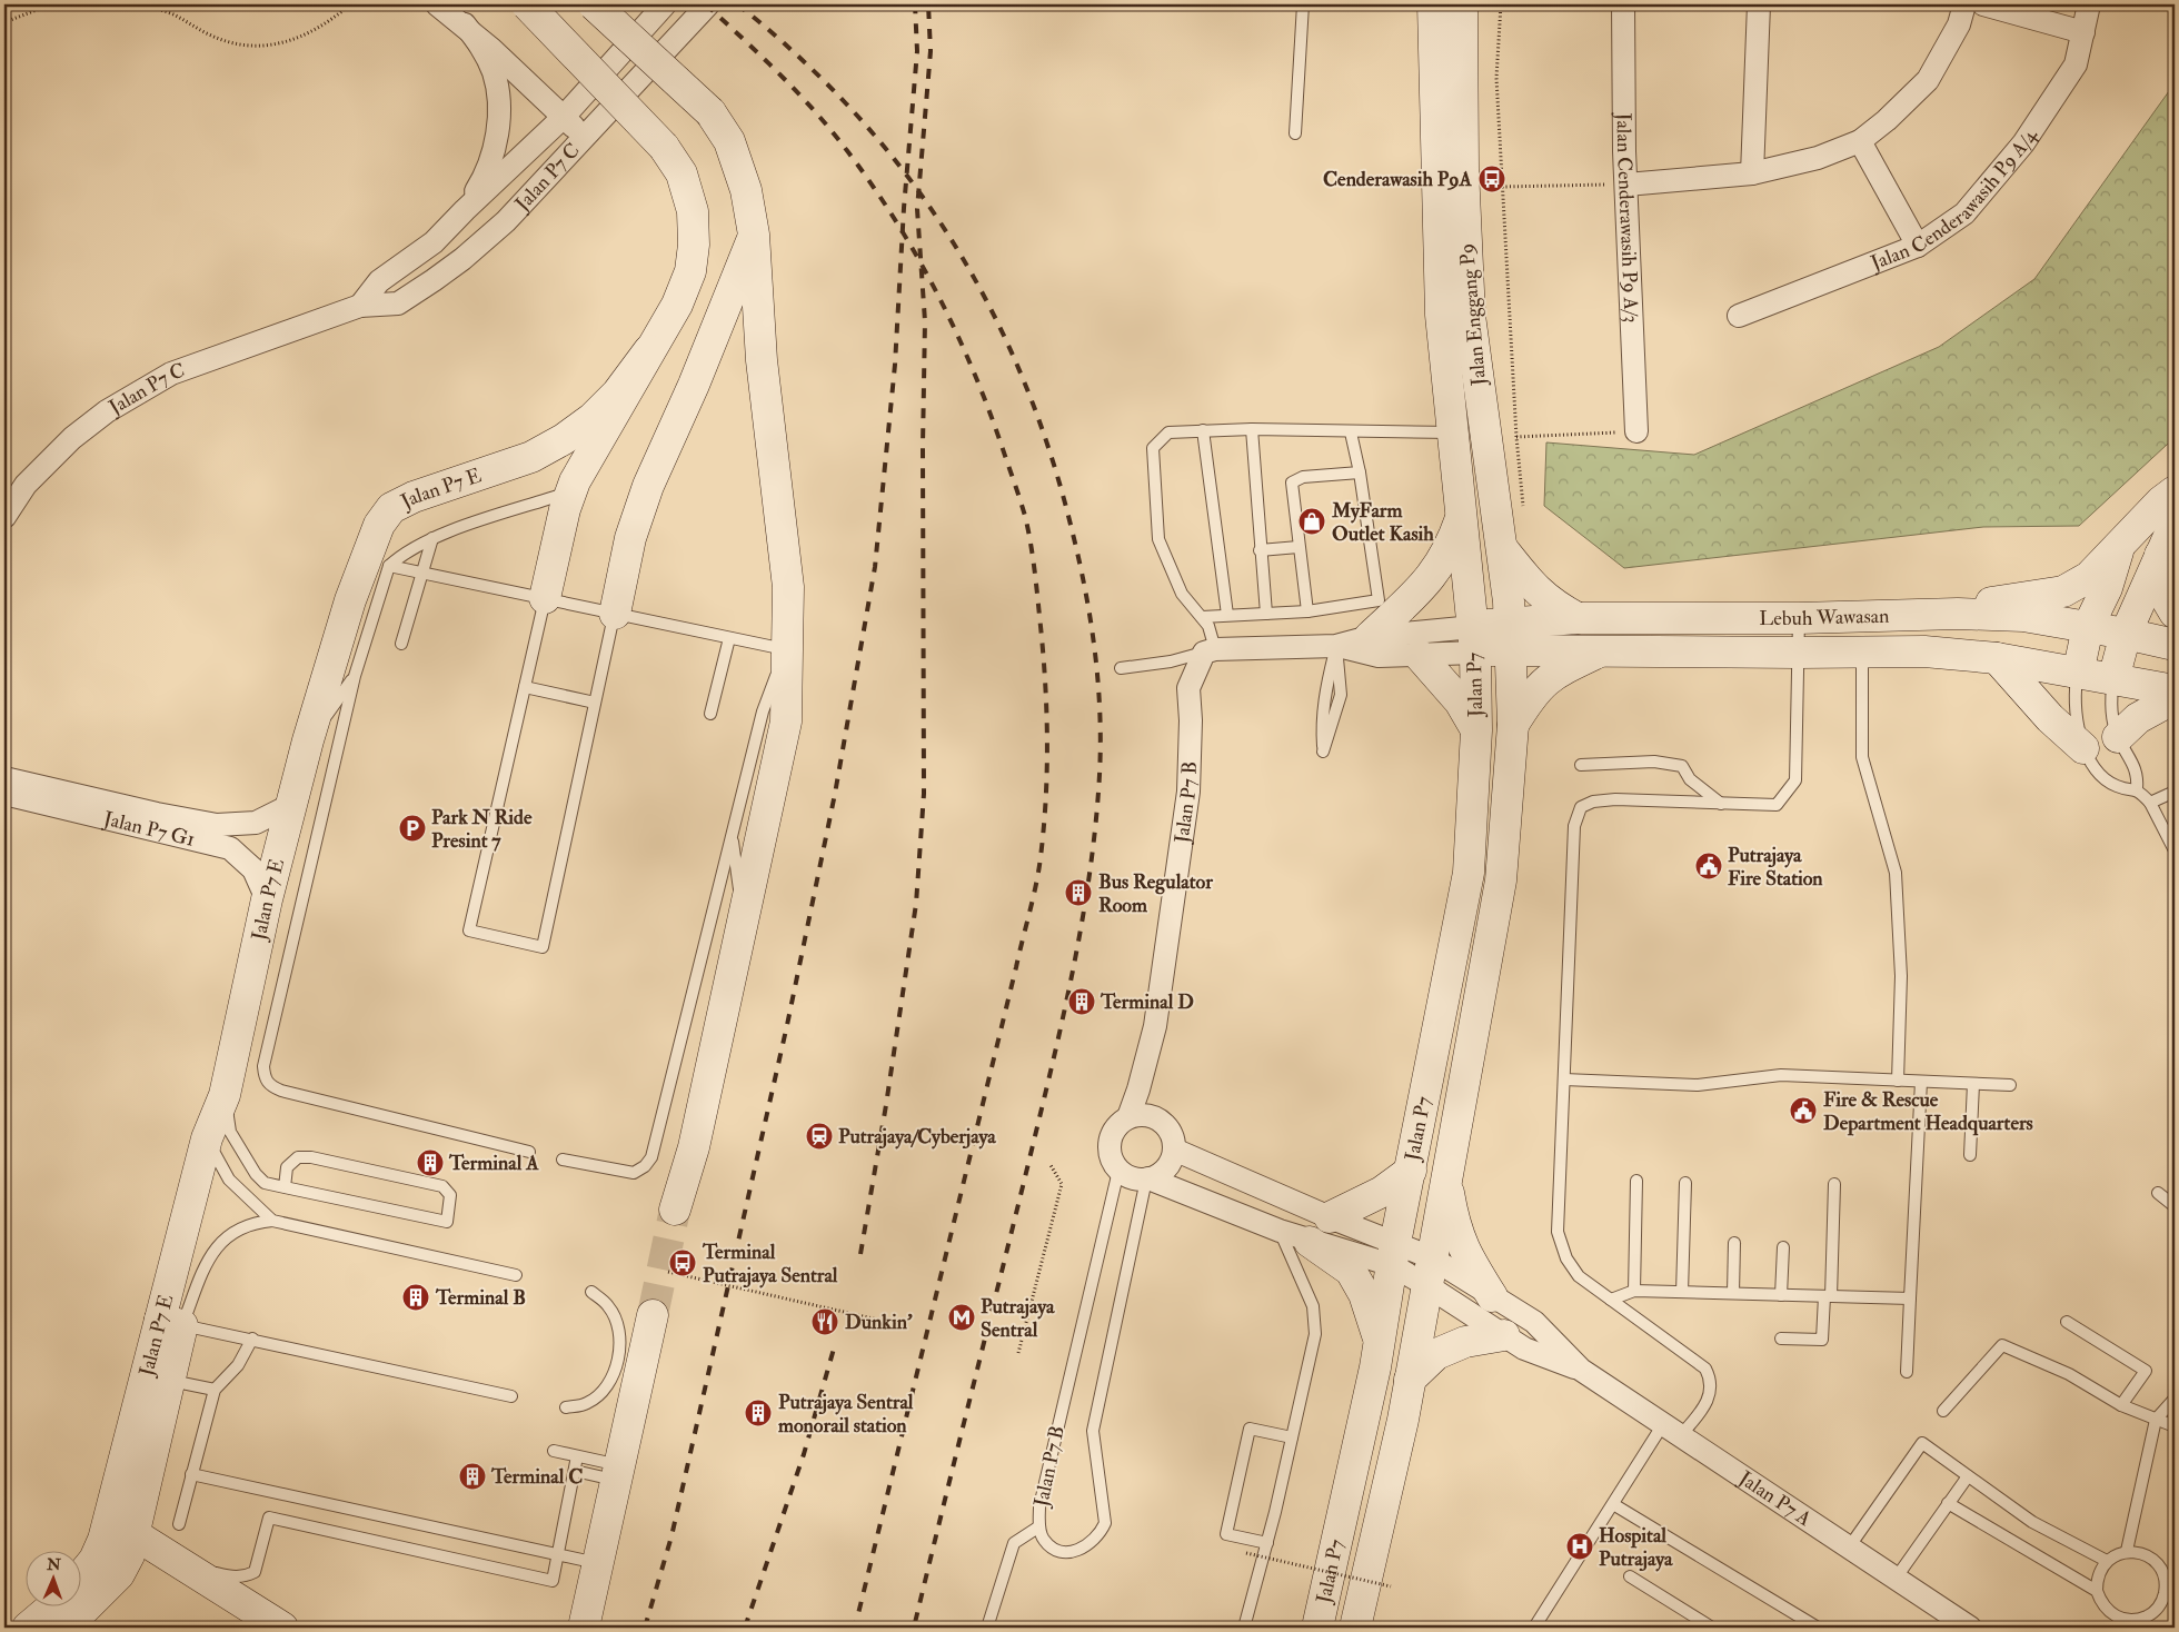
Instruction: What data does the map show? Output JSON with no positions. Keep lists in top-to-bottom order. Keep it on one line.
{"streets":{"main road":["Jalan Enggang P9","Jalan P7 E","Lebuh Wawasan","Jalan P7"],"street":["Jalan P7 C","Jalan Cenderawasih P9 A/4","Jalan Cenderawasih P9 A/3","Jalan P7 B","Jalan P7 G1","Jalan P7 A"]},"crossings":[["Jalan Enggang P9","Lebuh Wawasan"],["Jalan Enggang P9","Jalan P7"],["Jalan P7 E","Jalan P7 G1"],["Lebuh Wawasan","Jalan P7"],["Jalan P7","Jalan P7 A"]],"places":{"bus stop":["Cenderawasih P9A","Terminal Putrajaya Sentral"],"shop":["MyFarm Outlet Kasih"],"parking":["Park N Ride Presint 7"],"public building":["Putrajaya Fire Station","Fire & Rescue Department Headquarters"],"building":["Bus Regulator Room","Terminal D","Terminal A","Terminal B","Putrajaya Sentral monorail station","Terminal C"],"station":["Putrajaya/Cyberjaya"],"metro station":["Putrajaya Sentral"],"restaurant":["Dunkin'"],"hospital":["Hospital Putrajaya"]},"north":"top"}
